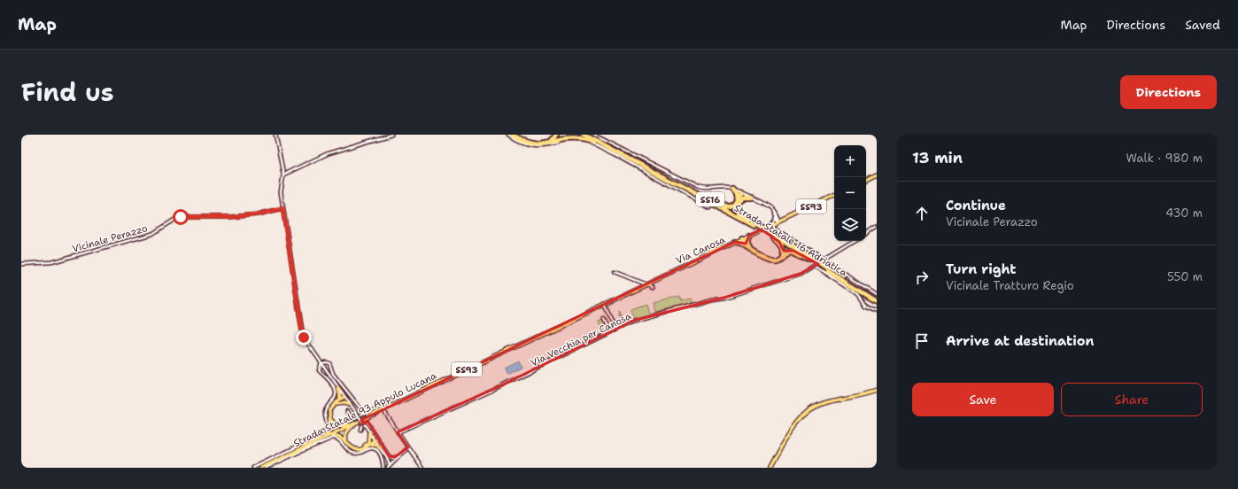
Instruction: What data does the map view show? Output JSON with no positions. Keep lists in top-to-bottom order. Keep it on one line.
{"streets":{"highway":["SS16","Strada Statale 16 Adriatica"],"main road":["SS93","Via Canosa","Strada Statale 93 Appulo Lucana"],"street":["Vicinale Perazzo","Via Vecchia per Canosa"]},"crossings":[["SS16","Strada Statale 16 Adriatica"],["SS16","Via Canosa"],["Strada Statale 16 Adriatica","Via Vecchia per Canosa"],["Via Canosa","Strada Statale 93 Appulo Lucana"]],"page":{"header":"Map","nav":["Map","Directions","Saved"],"title":"Find us","buttons":["Directions",["Save","Share"]],"heading":["13 min","Walk · 980 m"],"map_buttons":["+","−"],"list":[["Continue","Vicinale Perazzo","430 m"],["Turn right","Vicinale Tratturo Regio","550 m"],"Arrive at destination"]}}
